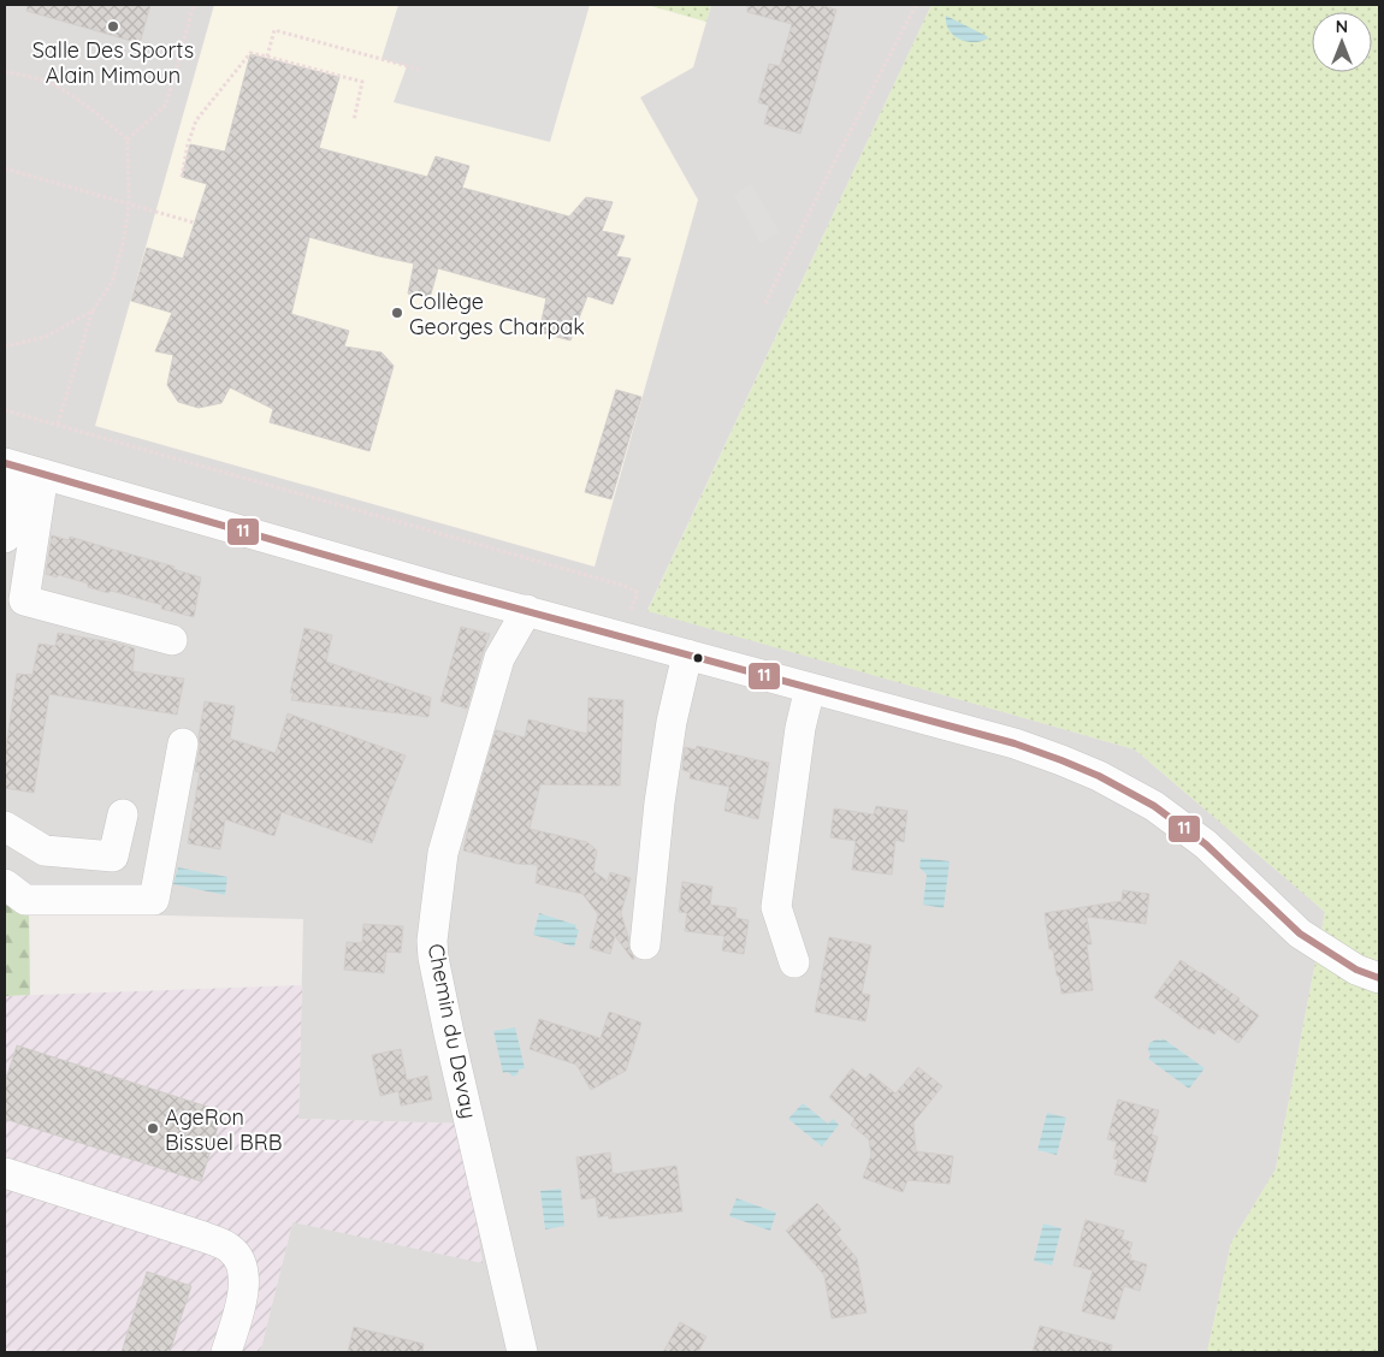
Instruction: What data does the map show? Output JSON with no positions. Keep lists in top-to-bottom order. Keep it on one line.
{"streets":{"street":["Chemin du Devay"]},"places":["Salle Des Sports Alain Mimoun","Collège Georges Charpak","AgeRon Bissuel BRB"],"lines":["transit line 11"],"north":"top"}
